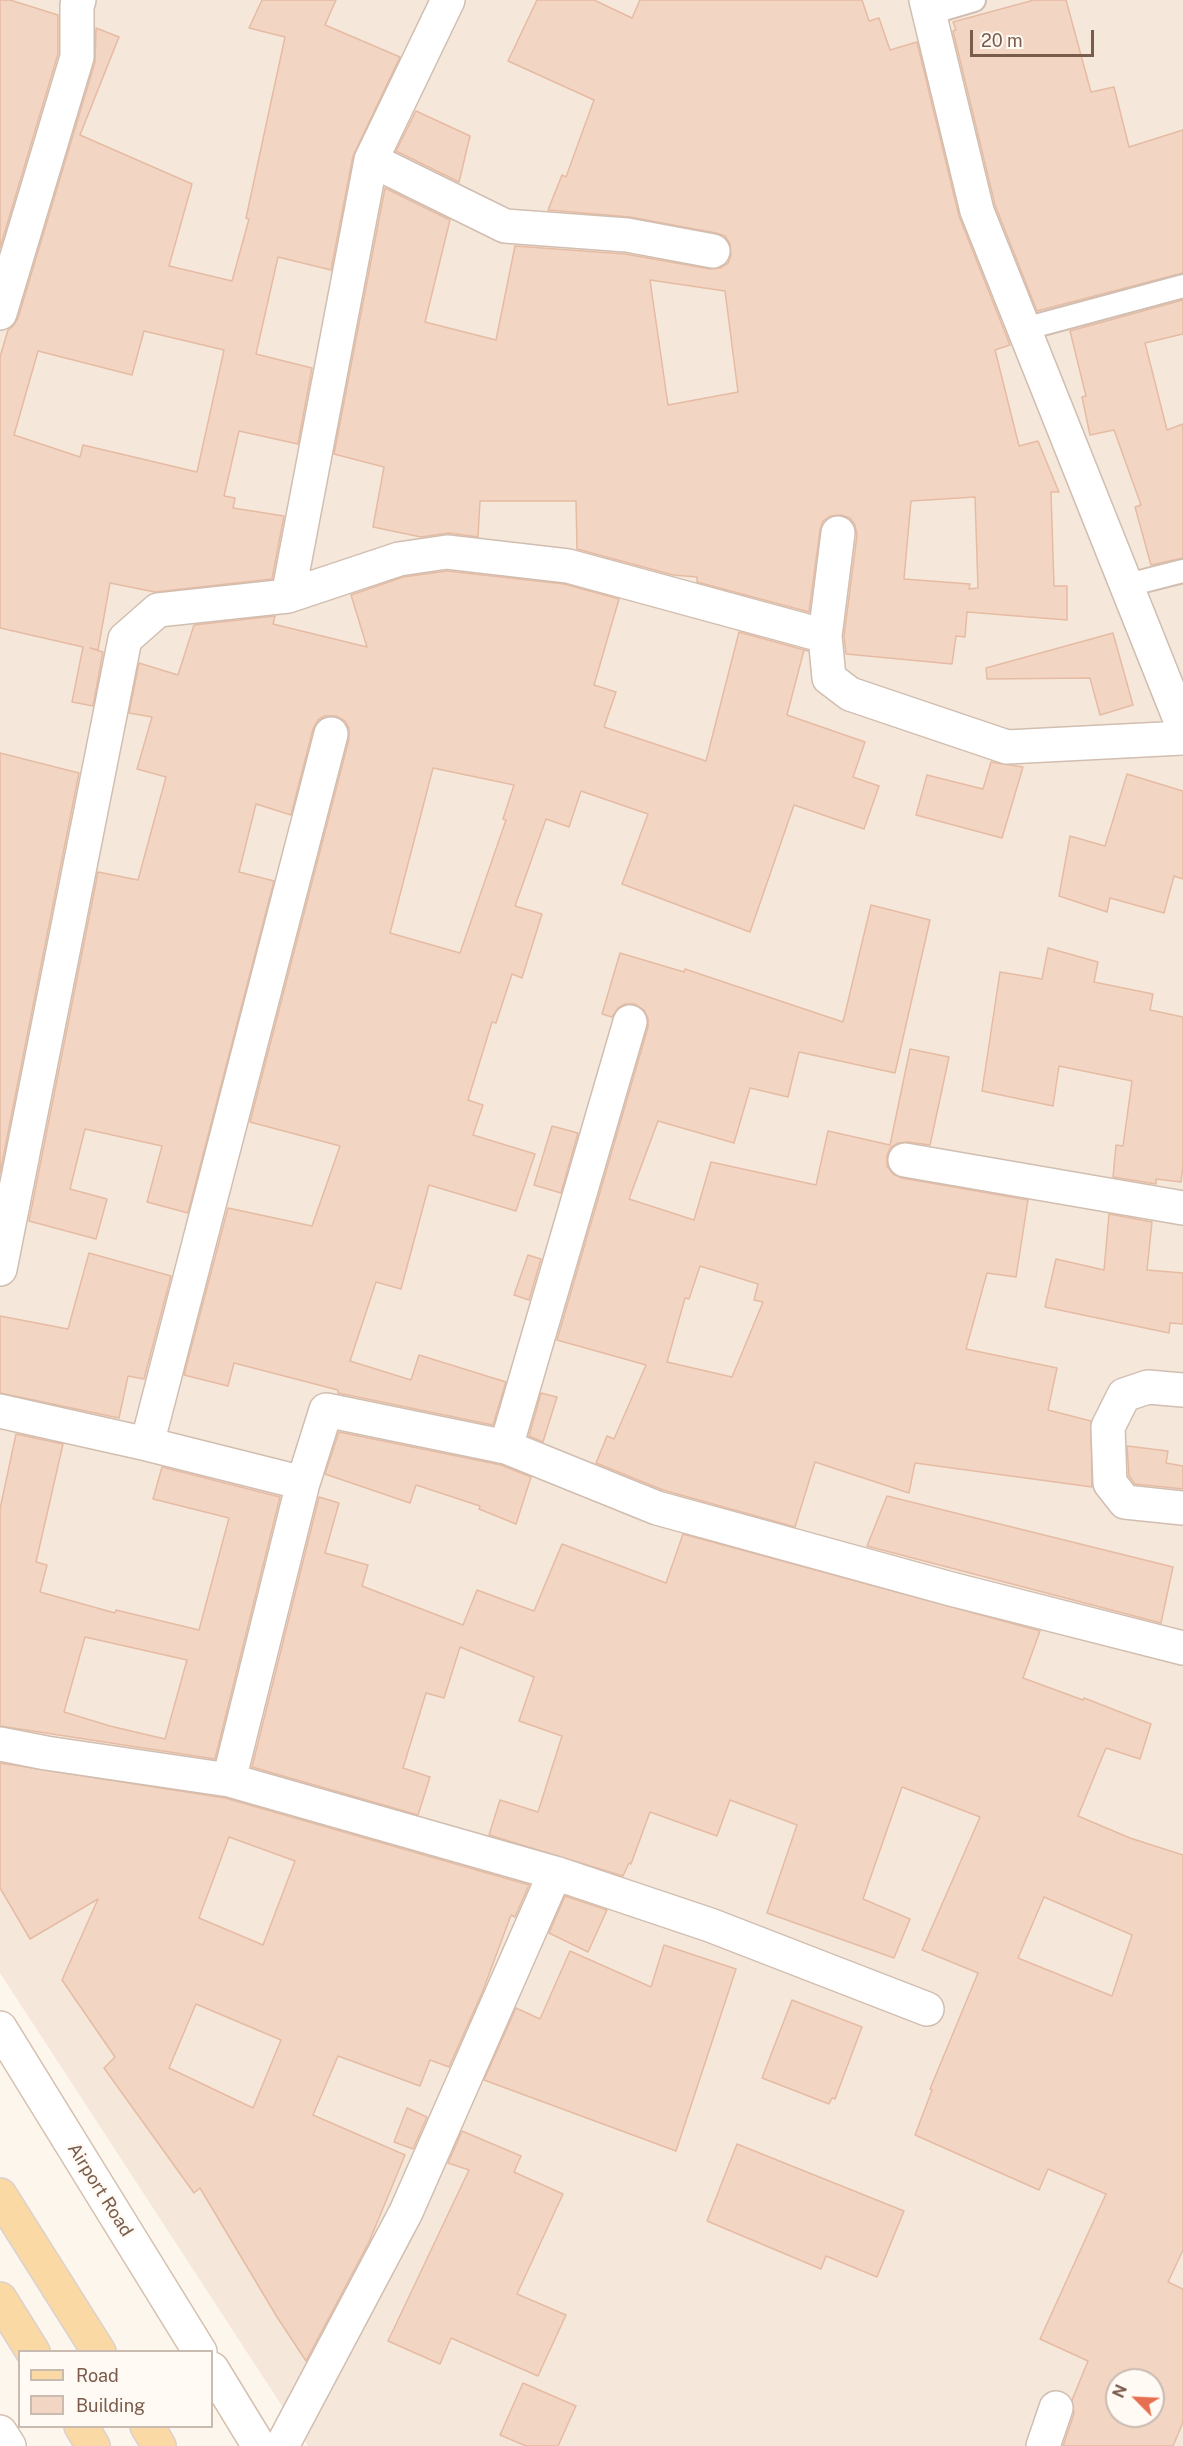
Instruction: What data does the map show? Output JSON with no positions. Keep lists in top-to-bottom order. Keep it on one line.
{"streets":{"street":["Airport Road"]},"legend":["Road","Building"],"scale_bar":"20 m","north":"top left"}
